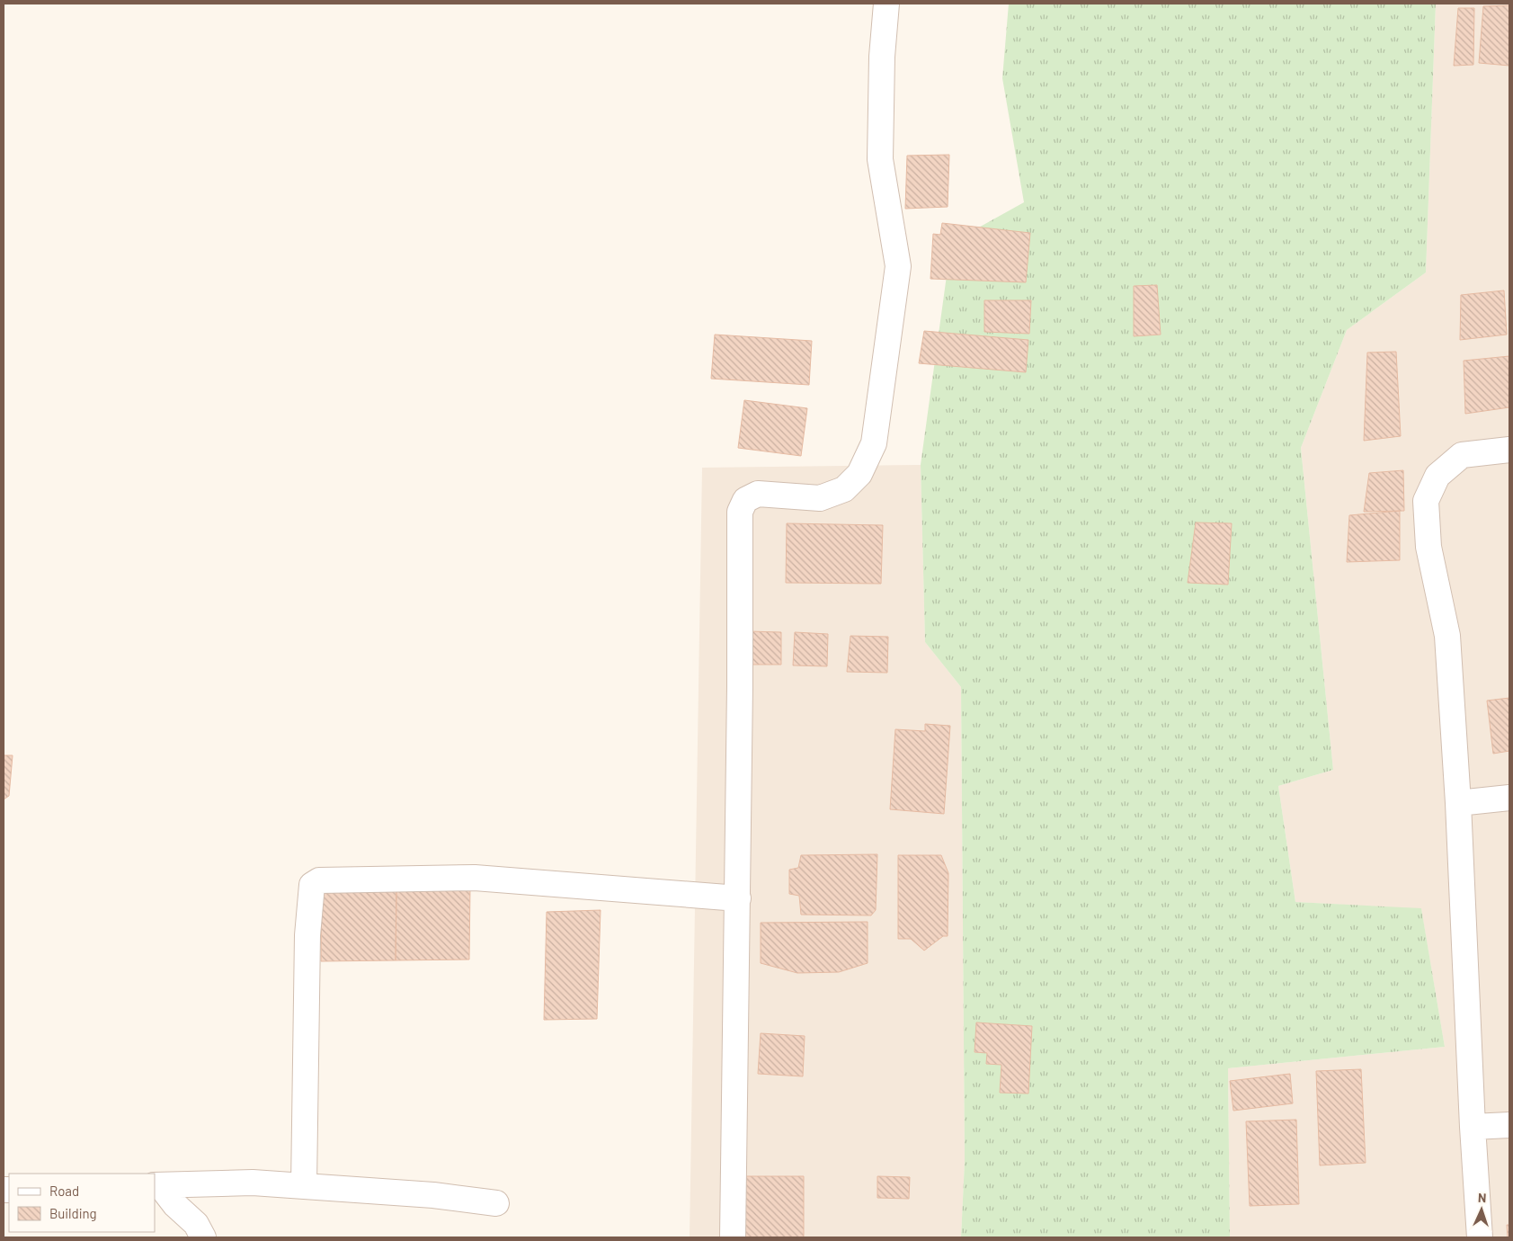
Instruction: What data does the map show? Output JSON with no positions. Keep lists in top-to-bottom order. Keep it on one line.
{"legend":["Road","Building"],"north":"top"}
